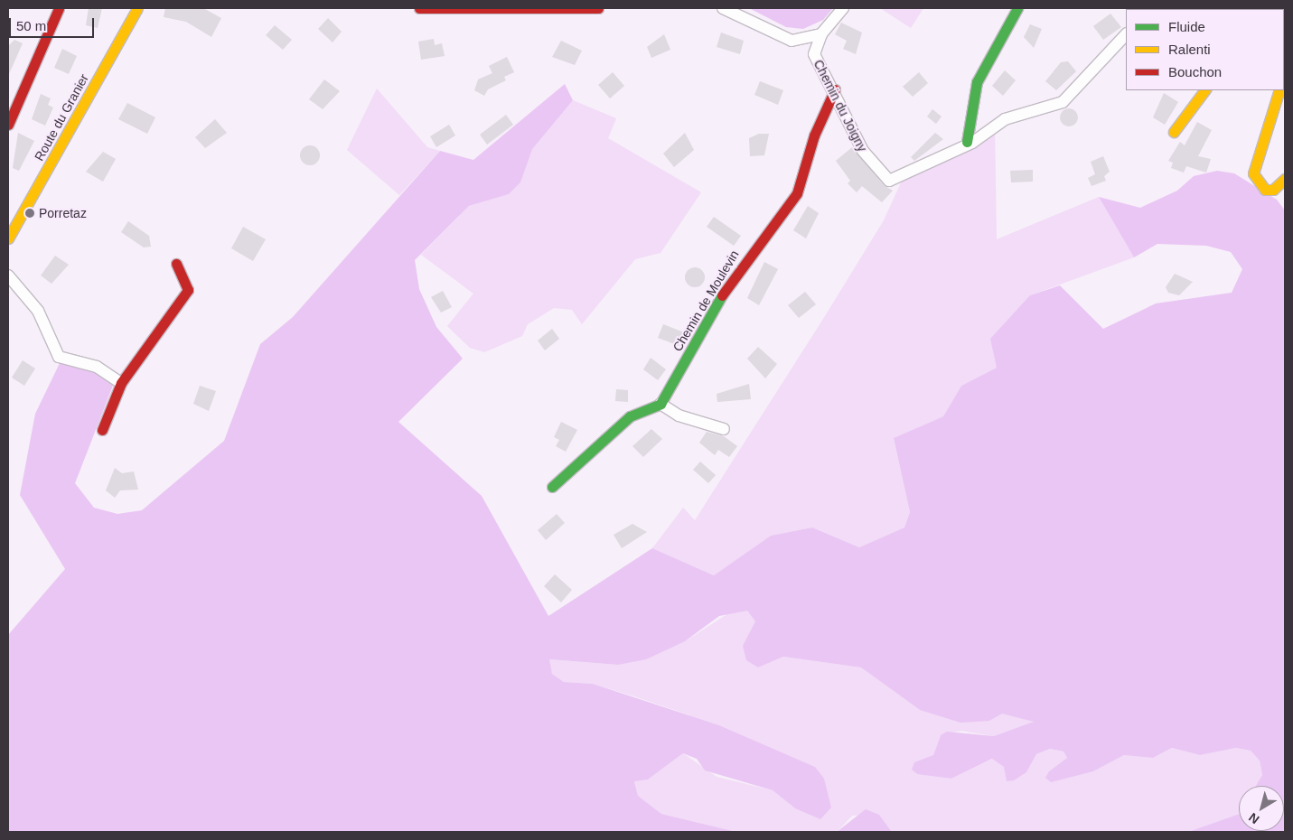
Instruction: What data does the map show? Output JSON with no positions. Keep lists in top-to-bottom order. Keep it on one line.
{"streets":{"street":["Chemin du Joigny","Route du Granier","Chemin de Moulevin"]},"crossings":[["Chemin du Joigny","Chemin de Moulevin"]],"places":["Porretaz"],"legend":["Fluide","Ralenti","Bouchon"],"scale_bar":"50 m","north":"bottom left"}
